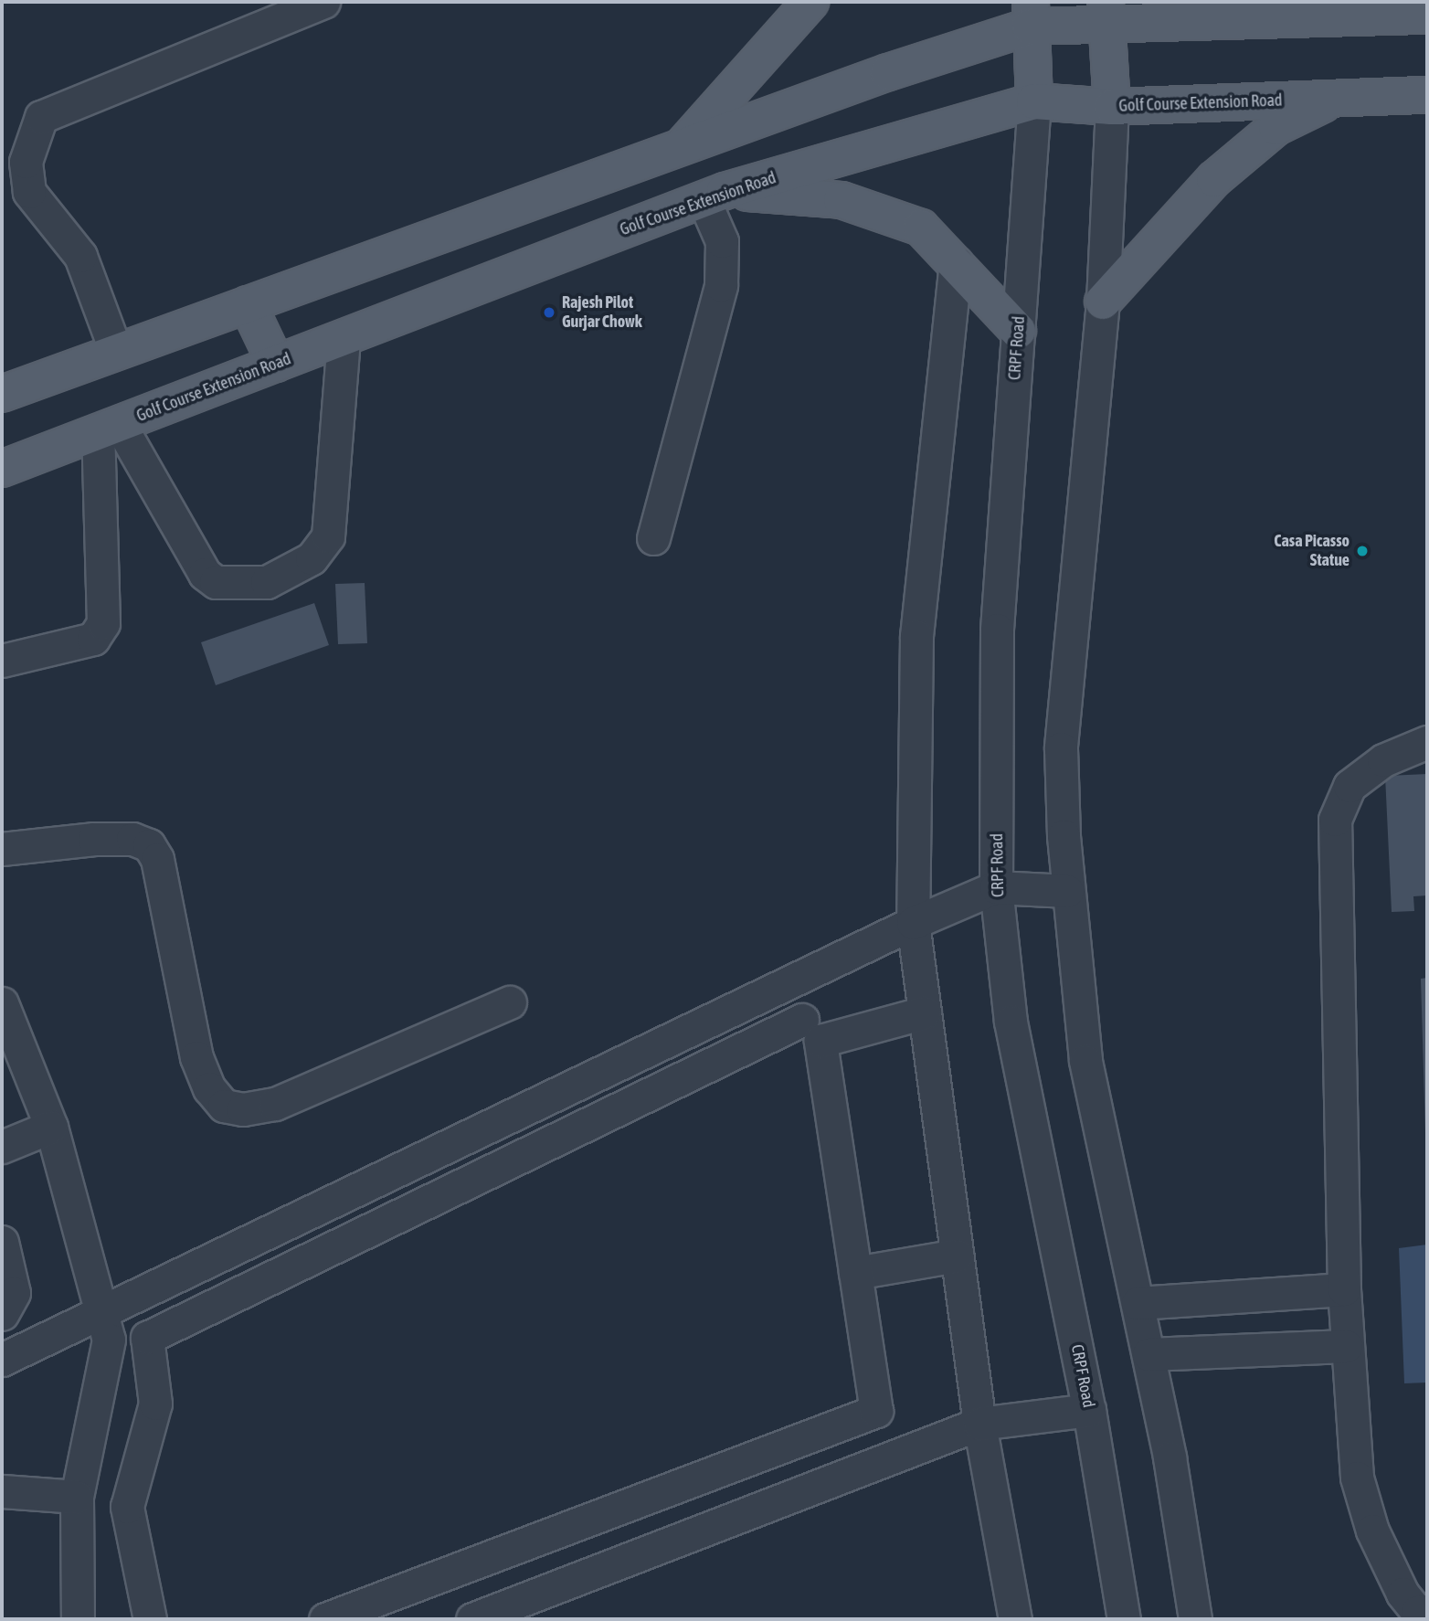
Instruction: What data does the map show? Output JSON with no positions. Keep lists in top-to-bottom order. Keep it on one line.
{"streets":{"main road":["Golf Course Extension Road"],"street":["CRPF Road"]},"crossings":[["Golf Course Extension Road","CRPF Road"]],"places":["Rajesh Pilot Gurjar Chowk","Casa Picasso Statue"]}
